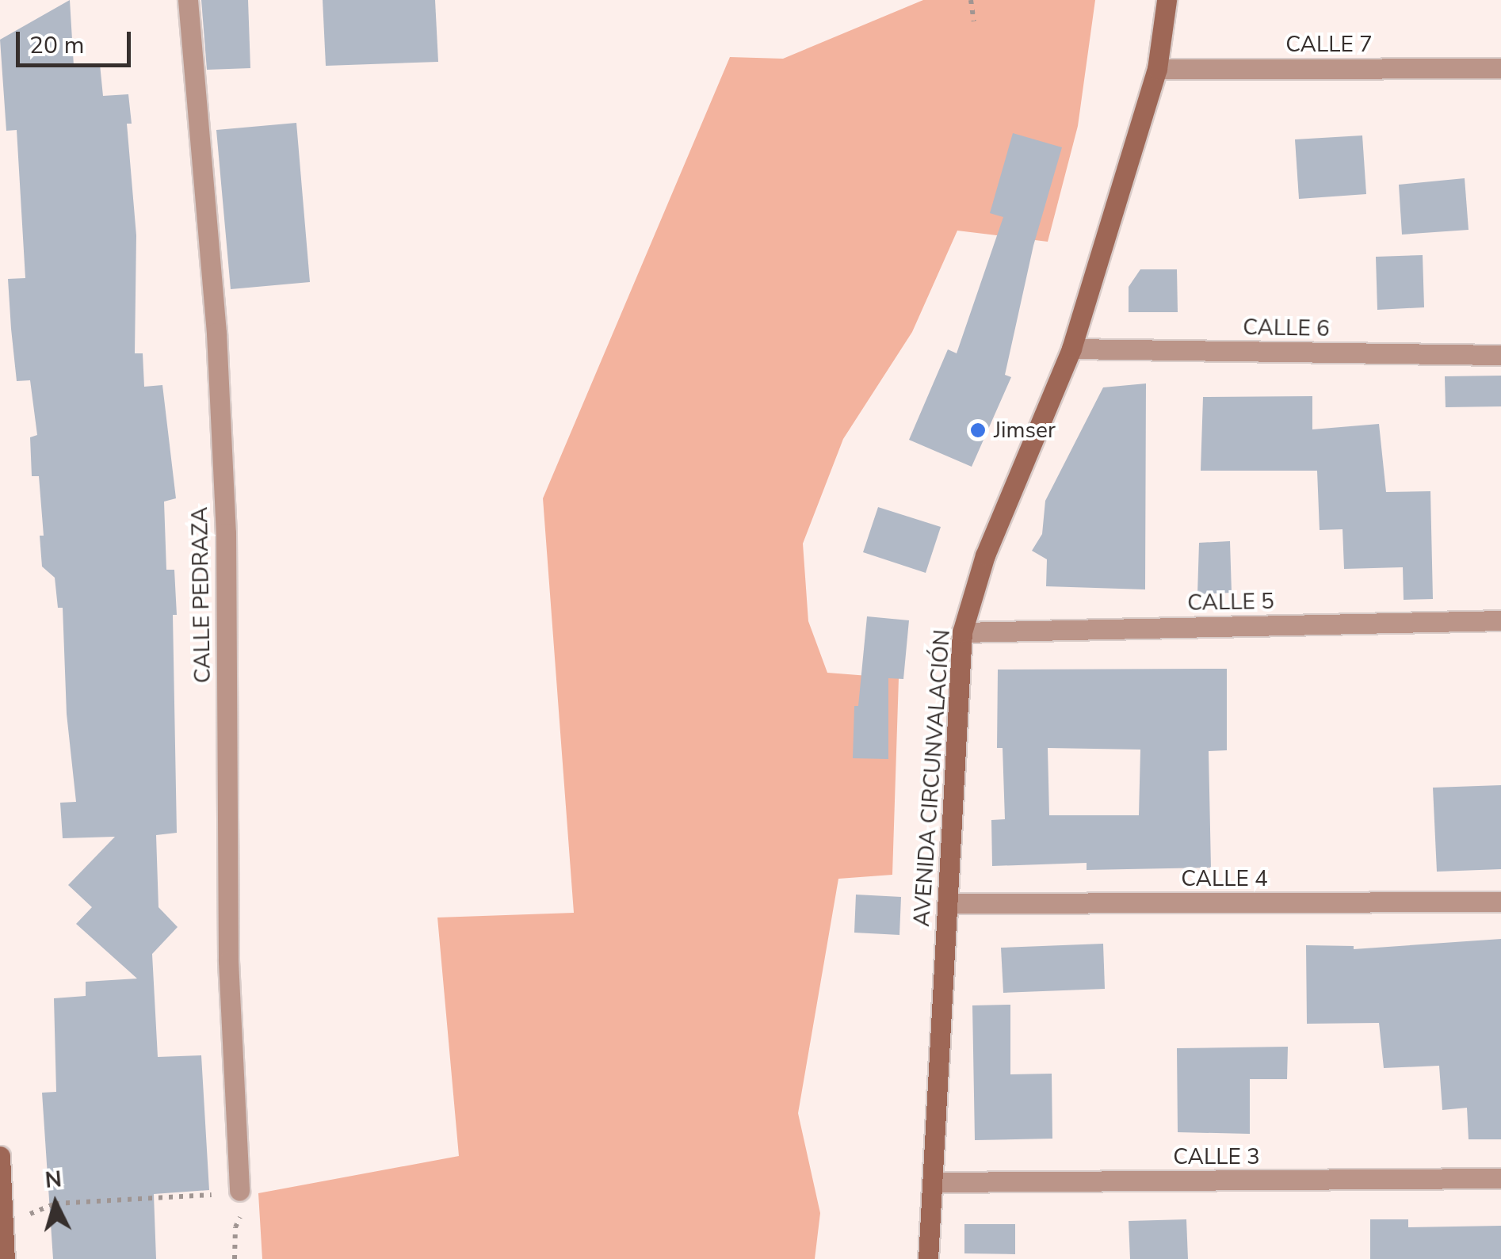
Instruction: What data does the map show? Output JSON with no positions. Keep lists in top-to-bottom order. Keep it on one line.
{"streets":{"street":["CALLE 7","CALLE 6","CALLE PEDRAZA","CALLE 5","AVENIDA CIRCUNVALACIÓN","CALLE 4","CALLE 3"]},"crossings":[["CALLE 7","AVENIDA CIRCUNVALACIÓN"],["CALLE 6","AVENIDA CIRCUNVALACIÓN"],["CALLE 5","AVENIDA CIRCUNVALACIÓN"],["AVENIDA CIRCUNVALACIÓN","CALLE 4"],["AVENIDA CIRCUNVALACIÓN","CALLE 3"]],"places":["Jimser"],"scale_bar":"20 m","north":"top"}
